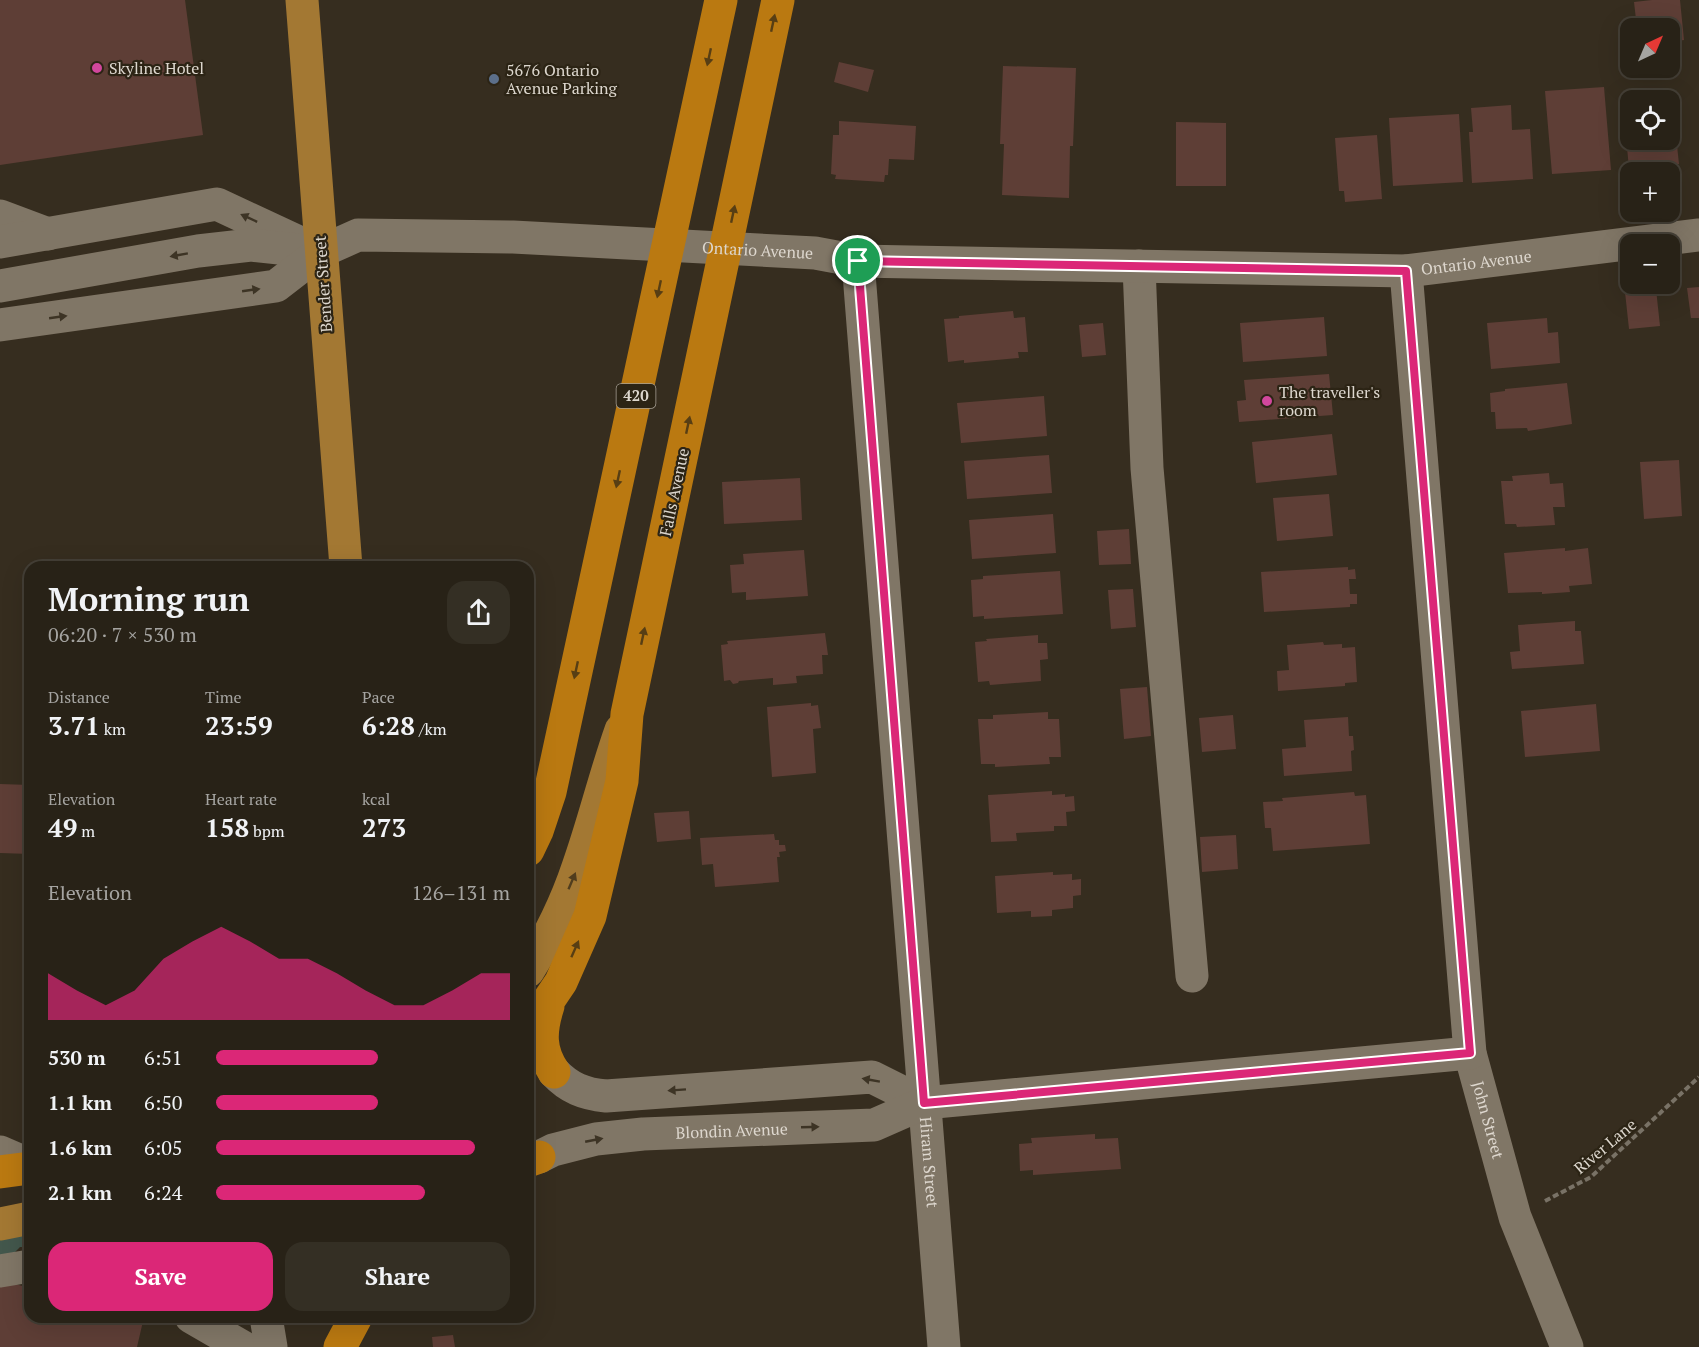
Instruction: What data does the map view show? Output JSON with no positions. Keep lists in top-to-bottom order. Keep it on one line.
{"streets":{"highway":["420","Falls Avenue"],"main road":["Bender Street"],"street":["Ontario Avenue","John Street","Blondin Avenue","Hiram Street"],"path":["River Lane"]},"crossings":[["Ontario Avenue","Bender Street"],["Ontario Avenue","John Street"],["Ontario Avenue","Hiram Street"],["John Street","Blondin Avenue"],["John Street","River Lane"],["Blondin Avenue","Hiram Street"]],"places":["Skyline Hotel","5676 Ontario Avenue Parking","The traveller's room"],"north":"top right","page":{"map_buttons":["+","−"],"heading":["Morning run","06:20 · 7 × 530 m"],"stats":[["Distance","3.71 km"],["Time","23:59"],["Pace","6:28 /km"],["Elevation","49 m"],["Heart rate","158 bpm"],["kcal","273"]],"chart":["Elevation","126–131 m"],"list":[{"name":"530 m","note":"6:51"},{"name":"1.1 km","note":"6:50"},{"name":"1.6 km","note":"6:05"},{"name":"2.1 km","note":"6:24"}],"buttons":["Save","Share"]}}
